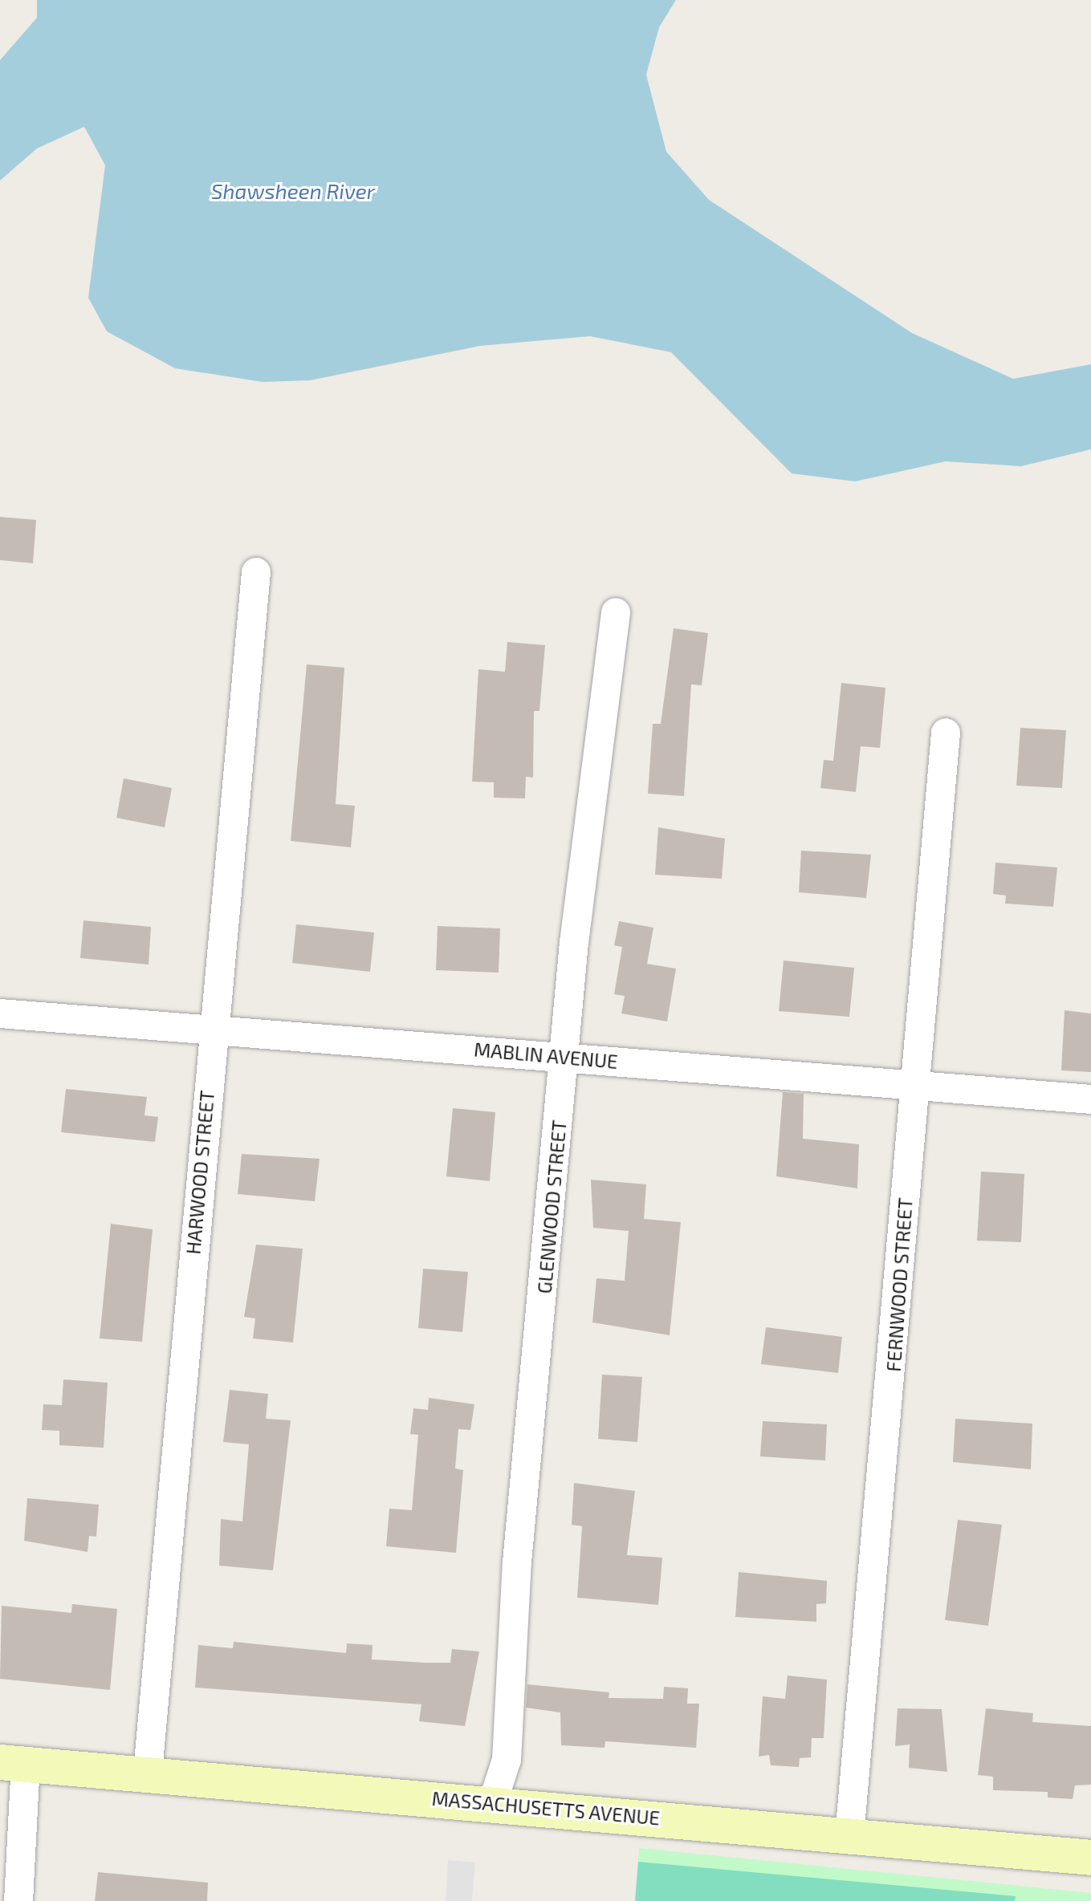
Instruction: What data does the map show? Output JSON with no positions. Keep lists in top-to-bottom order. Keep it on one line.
{"streets":{"main road":["MASSACHUSETTS AVENUE"],"street":["MABLIN AVENUE","HARWOOD STREET","GLENWOOD STREET","FERNWOOD STREET"]},"crossings":[["MABLIN AVENUE","HARWOOD STREET"],["MABLIN AVENUE","GLENWOOD STREET"],["MABLIN AVENUE","FERNWOOD STREET"],["HARWOOD STREET","MASSACHUSETTS AVENUE"],["GLENWOOD STREET","MASSACHUSETTS AVENUE"],["FERNWOOD STREET","MASSACHUSETTS AVENUE"]],"water":["Shawsheen River"]}
